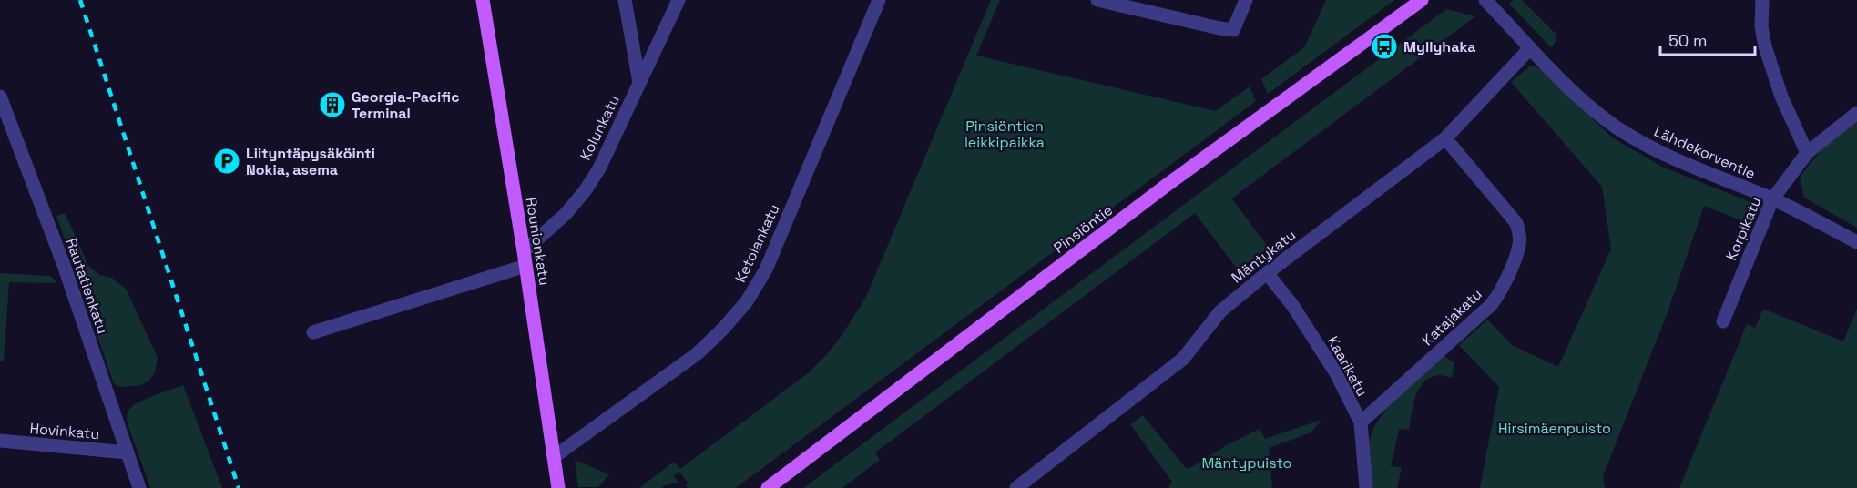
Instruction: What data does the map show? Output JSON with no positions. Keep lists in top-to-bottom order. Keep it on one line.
{"streets":{"main road":["Pinsiöntie","Rounionkatu"],"street":["Kolunkatu","Lähdekorventie","Korpikatu","Ketolankatu","Mäntykatu","Rautatienkatu","Katajakatu","Kaarikatu","Hovinkatu"]},"crossings":[["Kolunkatu","Rounionkatu"],["Lähdekorventie","Korpikatu"],["Lähdekorventie","Mäntykatu"],["Rounionkatu","Ketolankatu"],["Mäntykatu","Katajakatu"],["Mäntykatu","Kaarikatu"],["Rautatienkatu","Hovinkatu"],["Katajakatu","Kaarikatu"]],"parks":["Pinsiöntien leikkipaikka","Hirsimäenpuisto","Mäntypuisto"],"places":{"bus stop":["Myllyhaka"],"building":["Georgia-Pacific Terminal"],"parking":["Liityntäpysäköinti Nokia, asema"]},"scale_bar":"50 m"}
